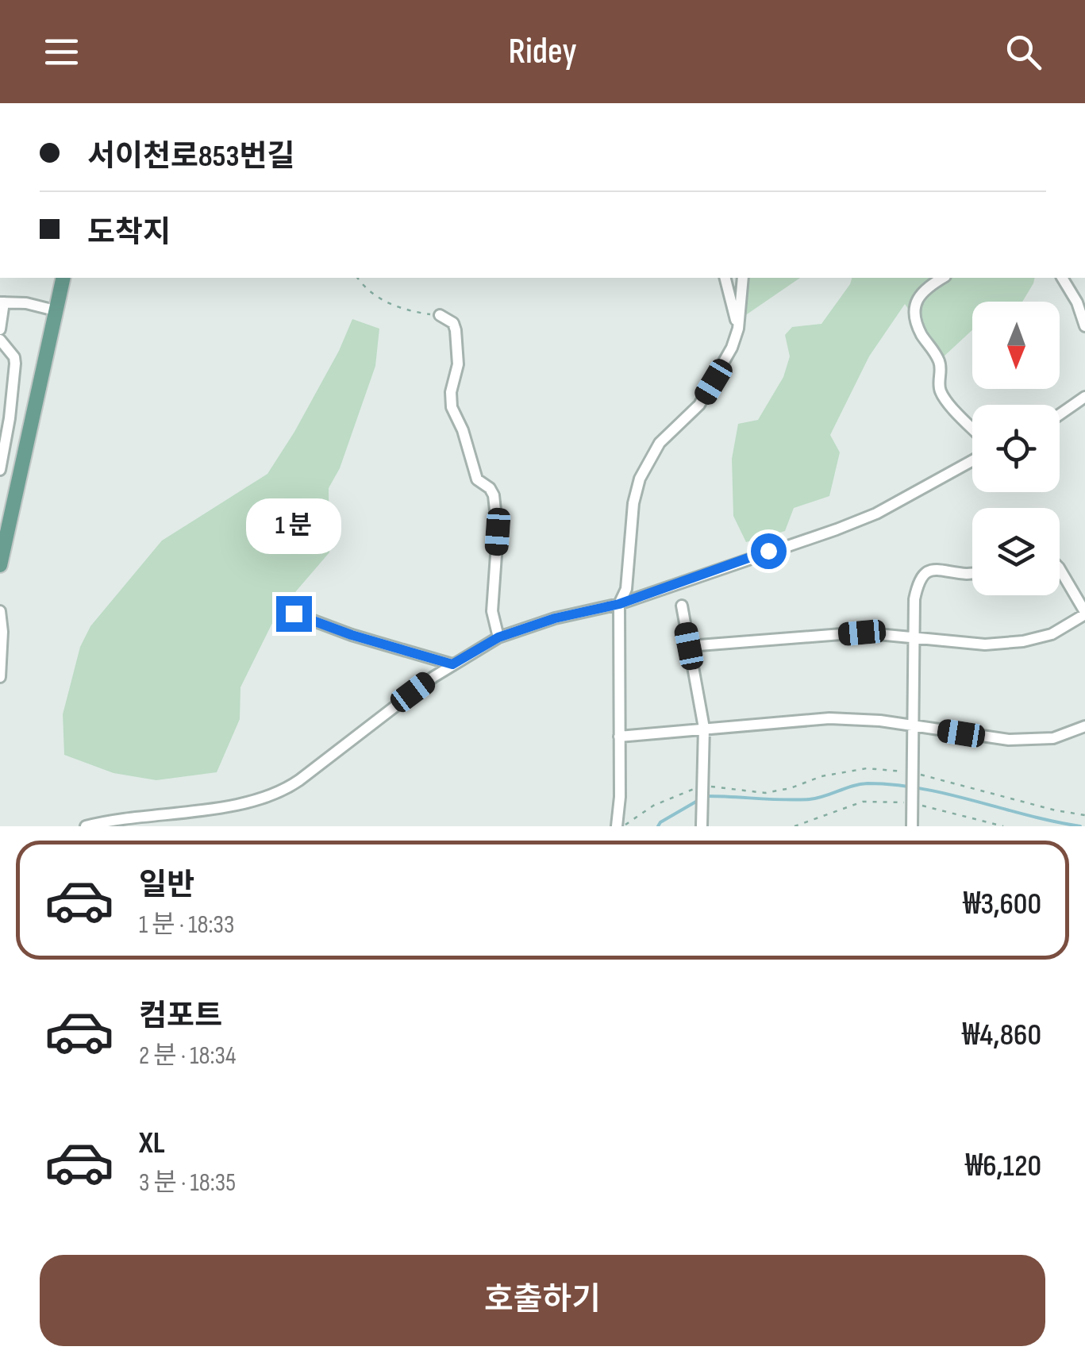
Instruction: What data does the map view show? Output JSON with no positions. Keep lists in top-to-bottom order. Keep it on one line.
{"north":"bottom","page":{"header":"Ridey","banner":["서이천로853번길","도착지"],"bubble":"1 분","list":[{"name":"일반","note":"1 분 · 18:33","value":"₩3,600"},{"name":"컴포트","note":"2 분 · 18:34","value":"₩4,860"},{"name":"XL","note":"3 분 · 18:35","value":"₩6,120"}],"buttons":"호출하기"}}
